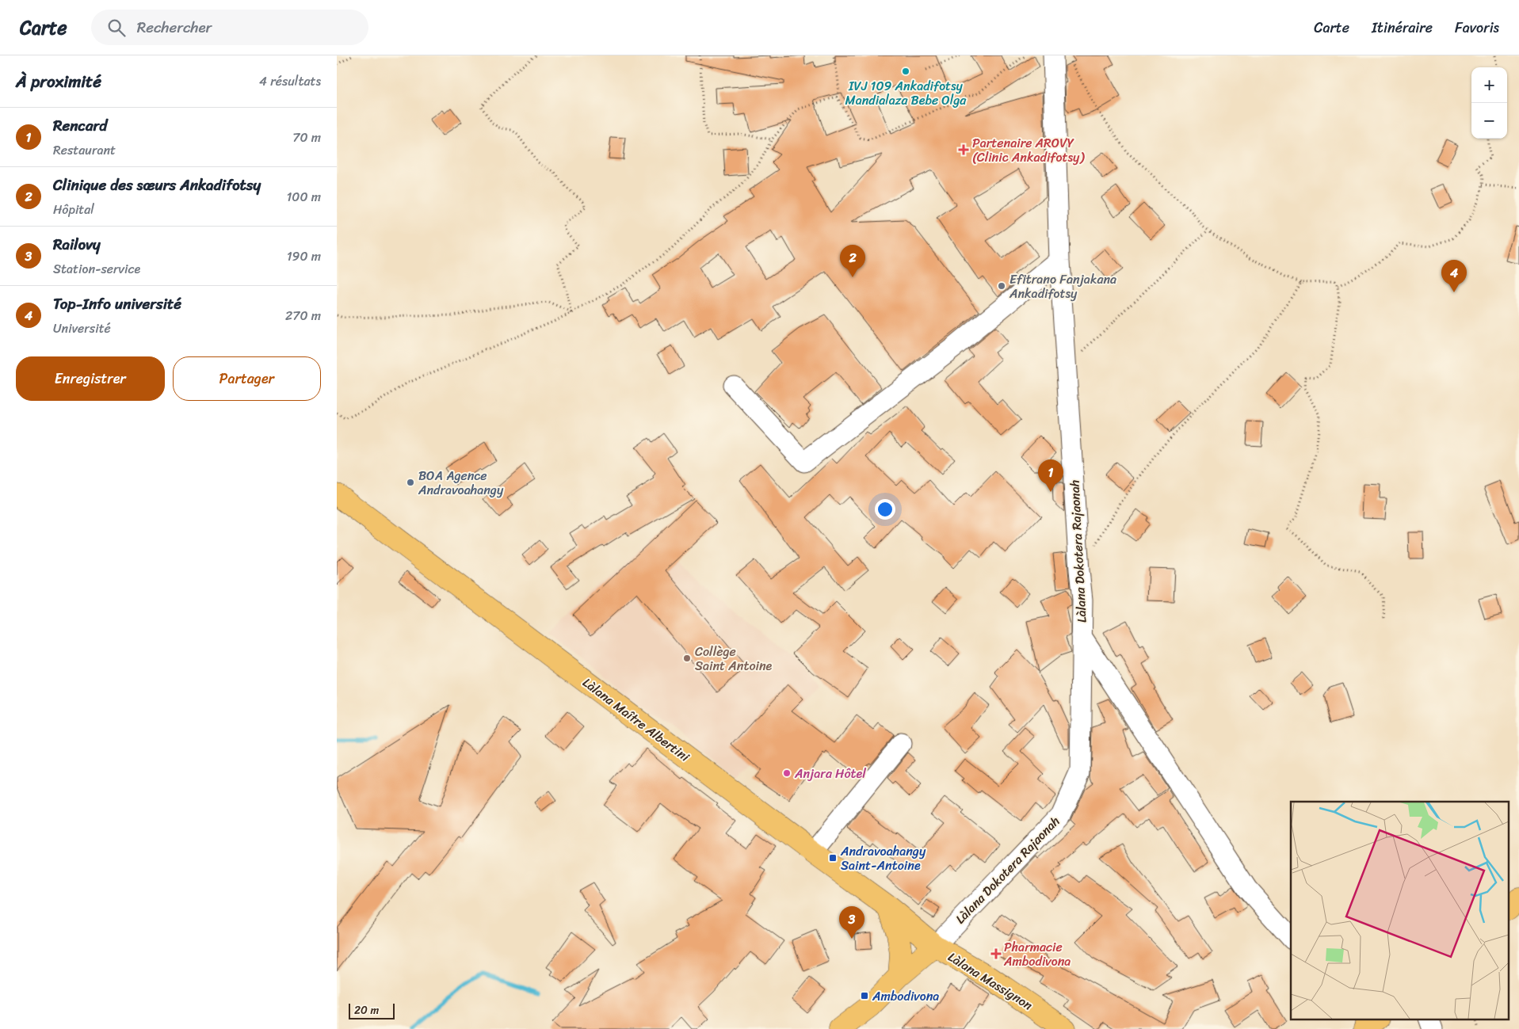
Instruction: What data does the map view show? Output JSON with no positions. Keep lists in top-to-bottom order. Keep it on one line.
{"streets":{"main road":["Làlana Maître Albertini","Làlana Massignon"],"street":["Làlana Dokotera Rajaonah"]},"crossings":[["Làlana Dokotera Rajaonah","Làlana Maître Albertini"],["Làlana Dokotera Rajaonah","Làlana Massignon"],["Làlana Maître Albertini","Làlana Massignon"]],"places":{"other":["IVJ 109 Ankadifotsy Mandialaza Bebe Olga","Efitrano Fanjakana Ankadifotsy","BOA Agence Andravoahangy","Collège Saint Antoine","Anjara Hôtel"],"health":["Partenaire AROVY (Clinic Ankadifotsy)","Pharmacie Ambodivona"],"transit":["Andravoahangy Saint-Antoine","Ambodivona"]},"scale_bar":"20 m","page":{"header":"Carte","search":"Rechercher","nav":["Carte","Itinéraire","Favoris"],"heading":["À proximité","4 résultats"],"map_buttons":["+","−"],"list":[{"mark":"1","name":"Rencard","note":"Restaurant","value":"70 m"},{"mark":"2","name":"Clinique des sœurs Ankadifotsy","note":"Hôpital","value":"100 m"},{"mark":"3","name":"Railovy","note":"Station-service","value":"190 m"},{"mark":"4","name":"Top-Info université","note":"Université","value":"270 m"}],"pins":["2","4","1","3"],"buttons":["Enregistrer","Partager"],"scale":"20 m"}}
